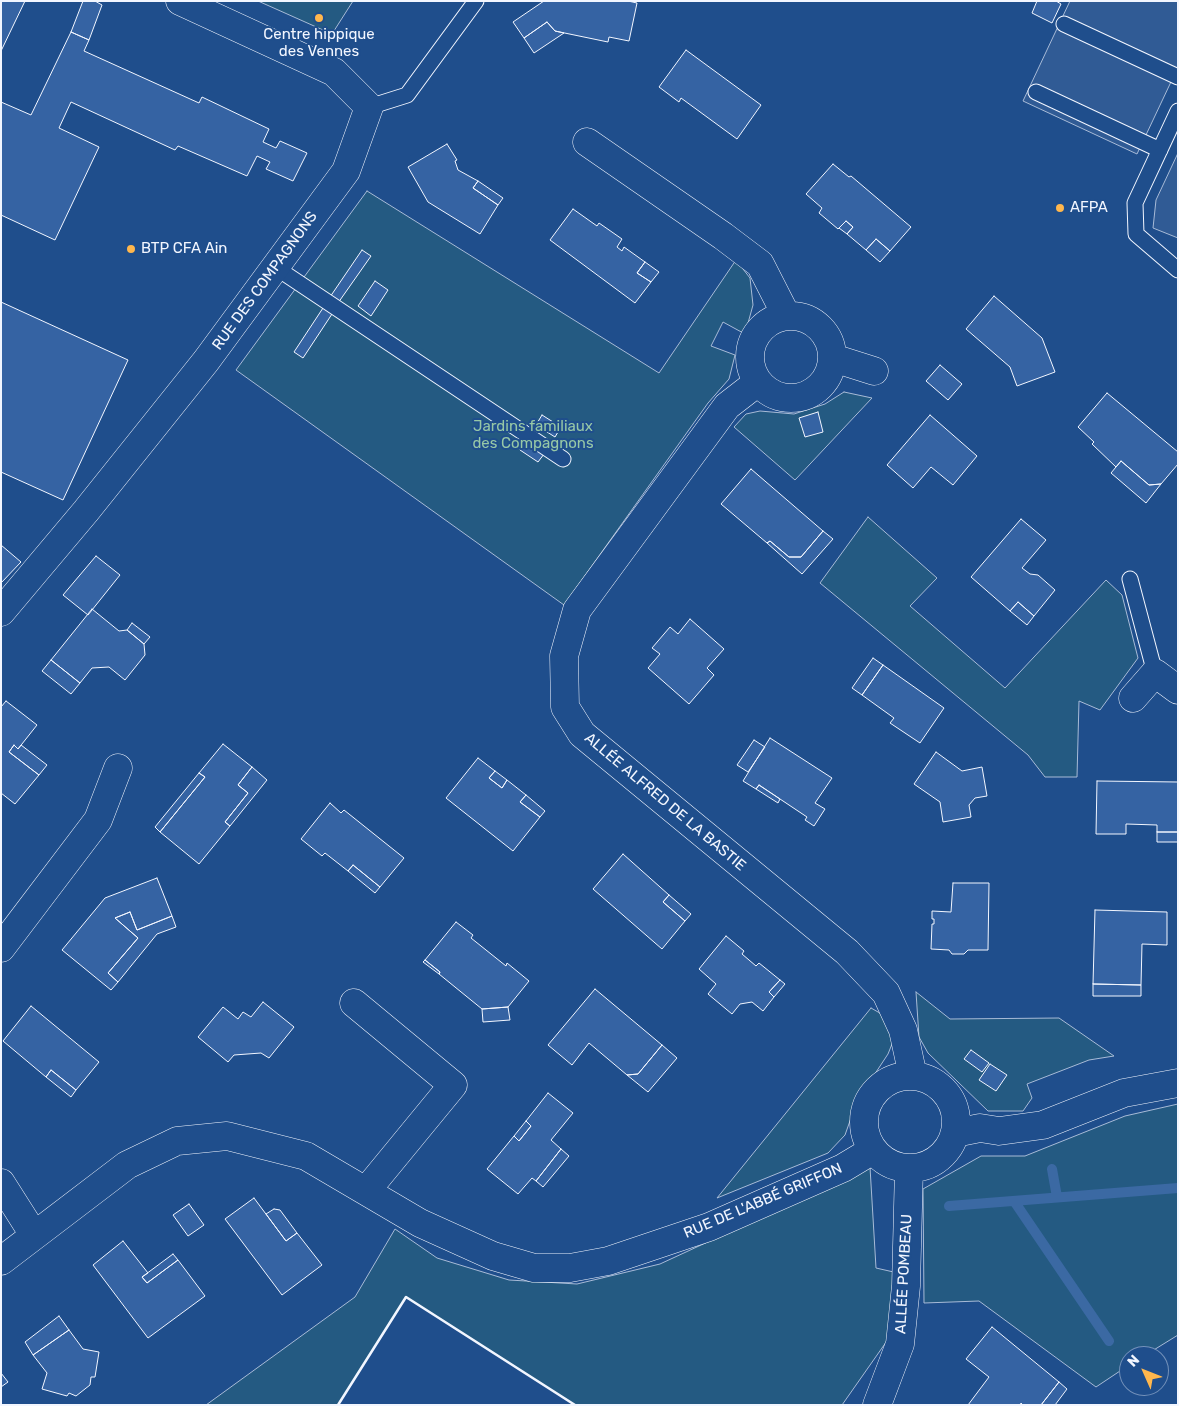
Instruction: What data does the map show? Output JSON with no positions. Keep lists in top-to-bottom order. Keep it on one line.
{"streets":{"street":["RUE DES COMPAGNONS","ALLÉE ALFRED DE LA BASTIE","RUE DE L'ABBÉ GRIFFON","ALLÉE POMBEAU"]},"crossings":[["ALLÉE ALFRED DE LA BASTIE","RUE DE L'ABBÉ GRIFFON"],["ALLÉE ALFRED DE LA BASTIE","ALLÉE POMBEAU"],["RUE DE L'ABBÉ GRIFFON","ALLÉE POMBEAU"]],"parks":["Jardins familiaux des Compagnons"],"places":["Centre hippique des Vennes","AFPA","BTP CFA Ain"],"north":"top left"}
